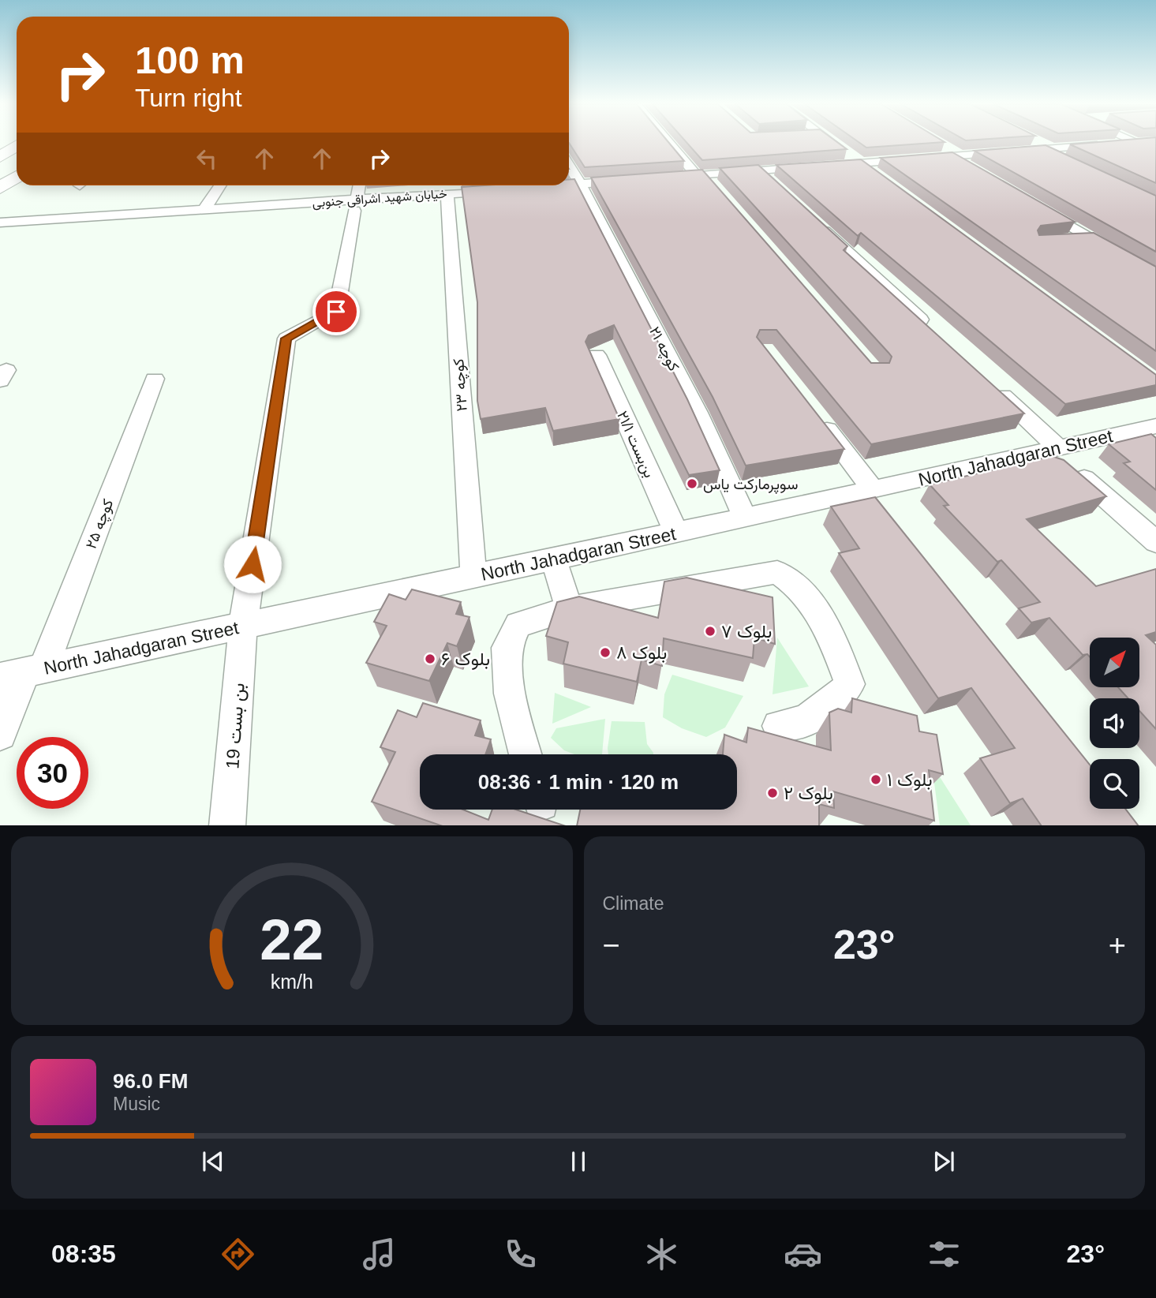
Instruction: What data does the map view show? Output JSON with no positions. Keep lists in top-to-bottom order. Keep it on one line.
{"streets":{"street":["خیابان شهید اشراقی جنوبی","کوچه ۲۱","کوچه ۲۳","بن‌بست ۲۱/۱","North Jahadgaran Street","کوچه ۲۵","بن بست 19"]},"crossings":[["خیابان شهید اشراقی جنوبی","کوچه ۲۳"],["خیابان شهید اشراقی جنوبی","بن بست 19"],["کوچه ۲۱","North Jahadgaran Street"],["کوچه ۲۳","North Jahadgaran Street"],["بن‌بست ۲۱/۱","North Jahadgaran Street"],["North Jahadgaran Street","کوچه ۲۵"],["North Jahadgaran Street","بن بست 19"]],"places":["سوپرمارکت یاس","بلوک ۷","بلوک ۸","بلوک ۶","بلوک ۱","بلوک ۲"],"north":"top right","page":{"turn":["100 m","Turn right"],"limit":"30","trip":"08:36 · 1 min · 120 m","tile":"Climate","heat":["−","23°","+"],"song":["96.0 FM","Music"],"tabs":["08:35","23°"],"gauge":["22","km/h"]}}
